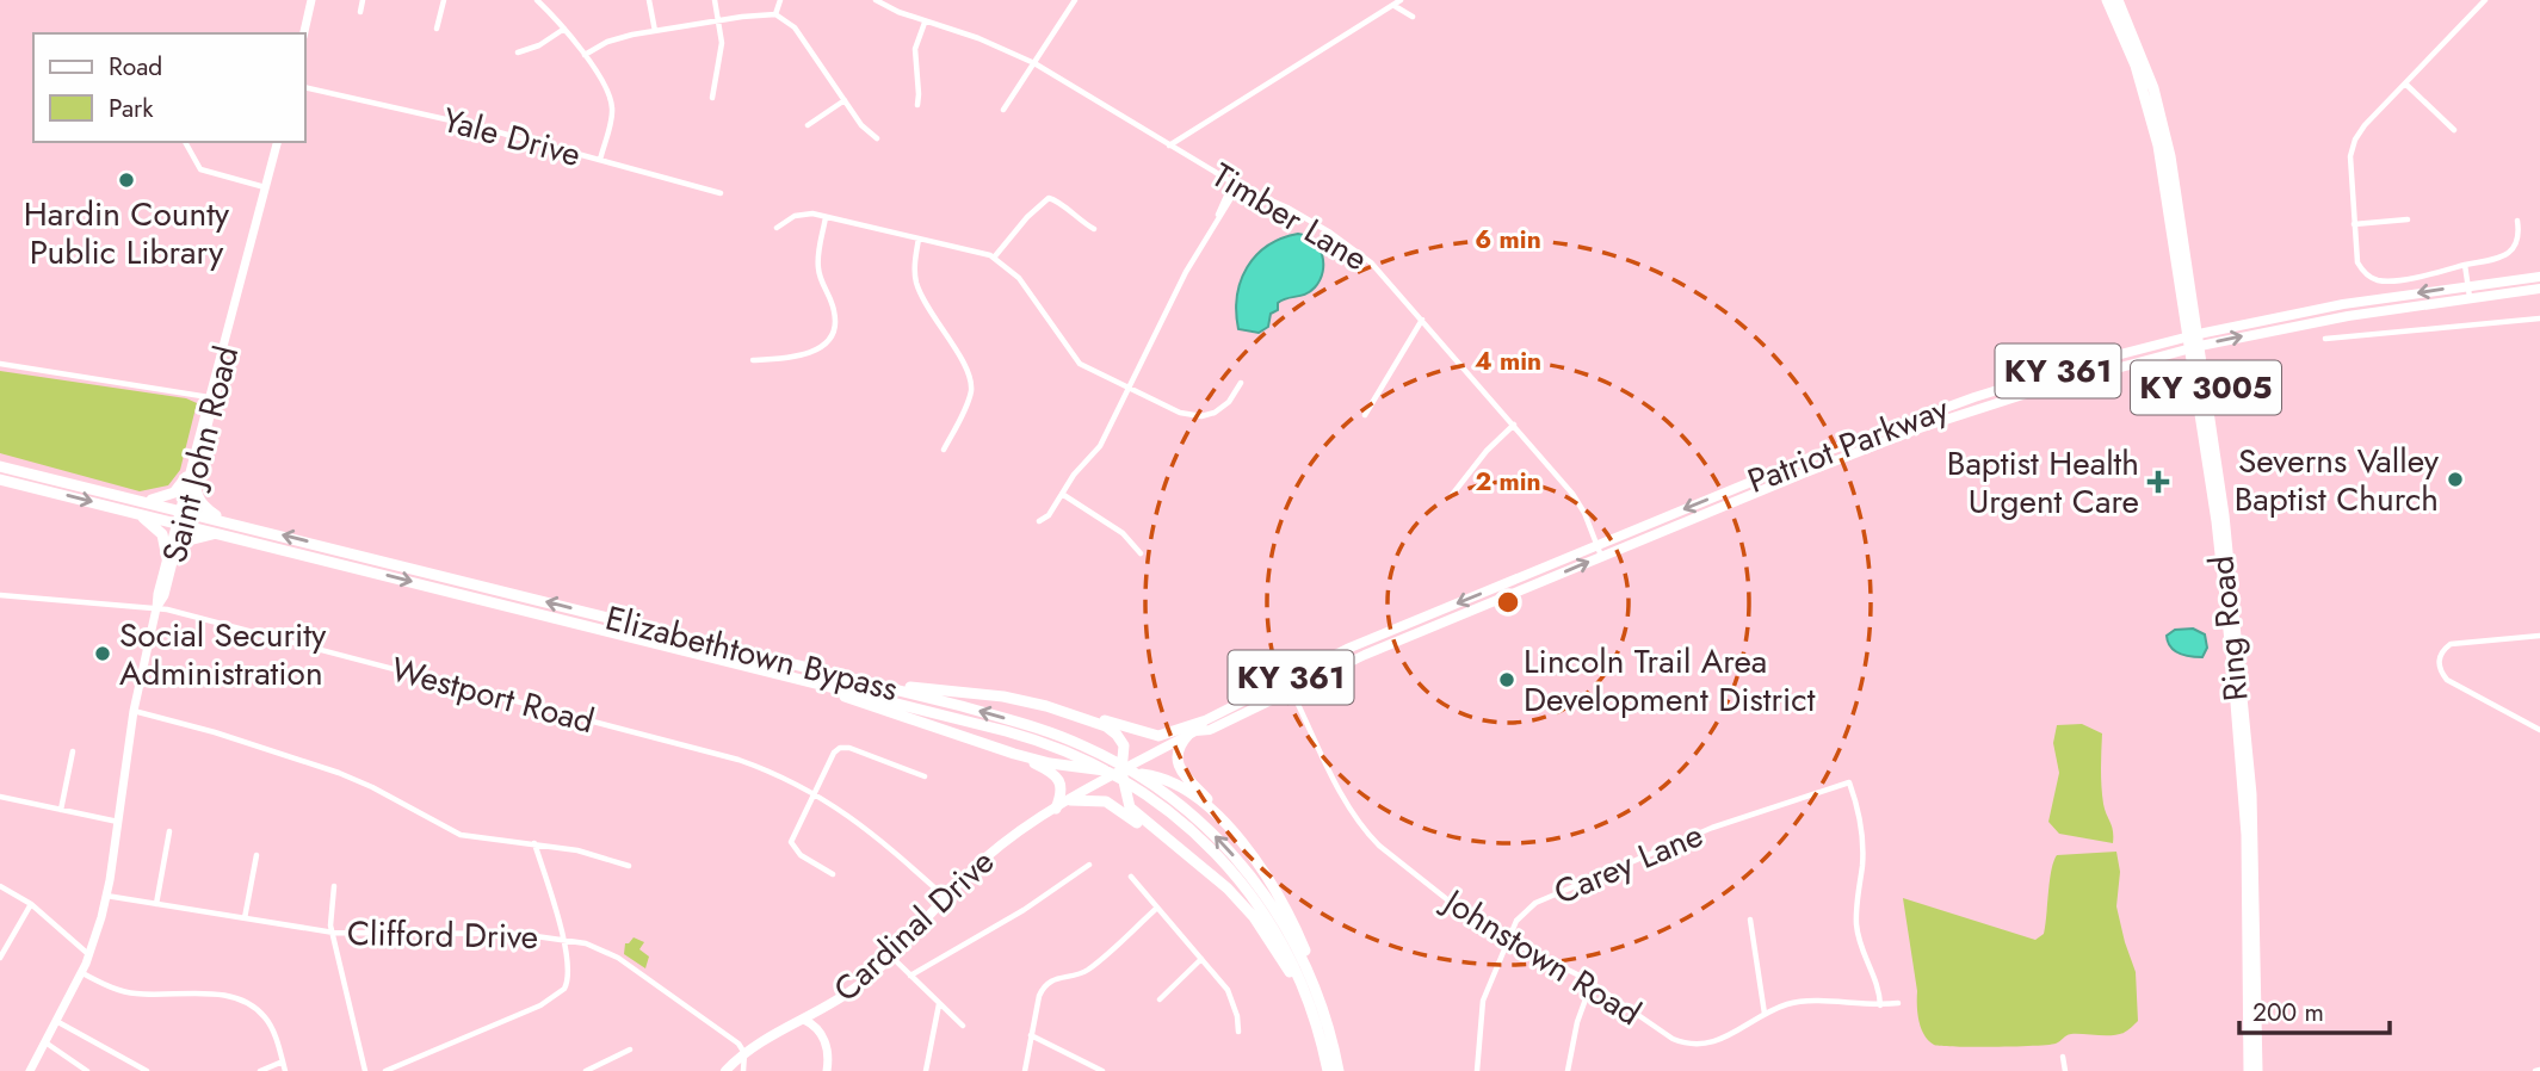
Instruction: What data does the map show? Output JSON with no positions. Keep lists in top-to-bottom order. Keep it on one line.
{"streets":{"highway":["KY 3005","Ring Road","Elizabethtown Bypass"],"main road":["KY 361","Patriot Parkway","Cardinal Drive"],"street":["Yale Drive","Timber Lane","Saint John Road","Westport Road","Carey Lane","Clifford Drive","Johnstown Road"]},"crossings":[["Timber Lane","Patriot Parkway"],["Patriot Parkway","Ring Road"],["Patriot Parkway","Cardinal Drive"],["Patriot Parkway","Johnstown Road"],["Saint John Road","Elizabethtown Bypass"],["Saint John Road","Westport Road"],["Saint John Road","Clifford Drive"],["Westport Road","Cardinal Drive"],["Carey Lane","Johnstown Road"],["Cardinal Drive","Clifford Drive"]],"places":{"other":["Hardin County Public Library","Severns Valley Baptist Church","Social Security Administration","Lincoln Trail Area Development District"],"health":["Baptist Health Urgent Care"]},"legend":["Road","Park"],"scale_bar":"200 m","rings":["6 min","4 min","2 min"]}
